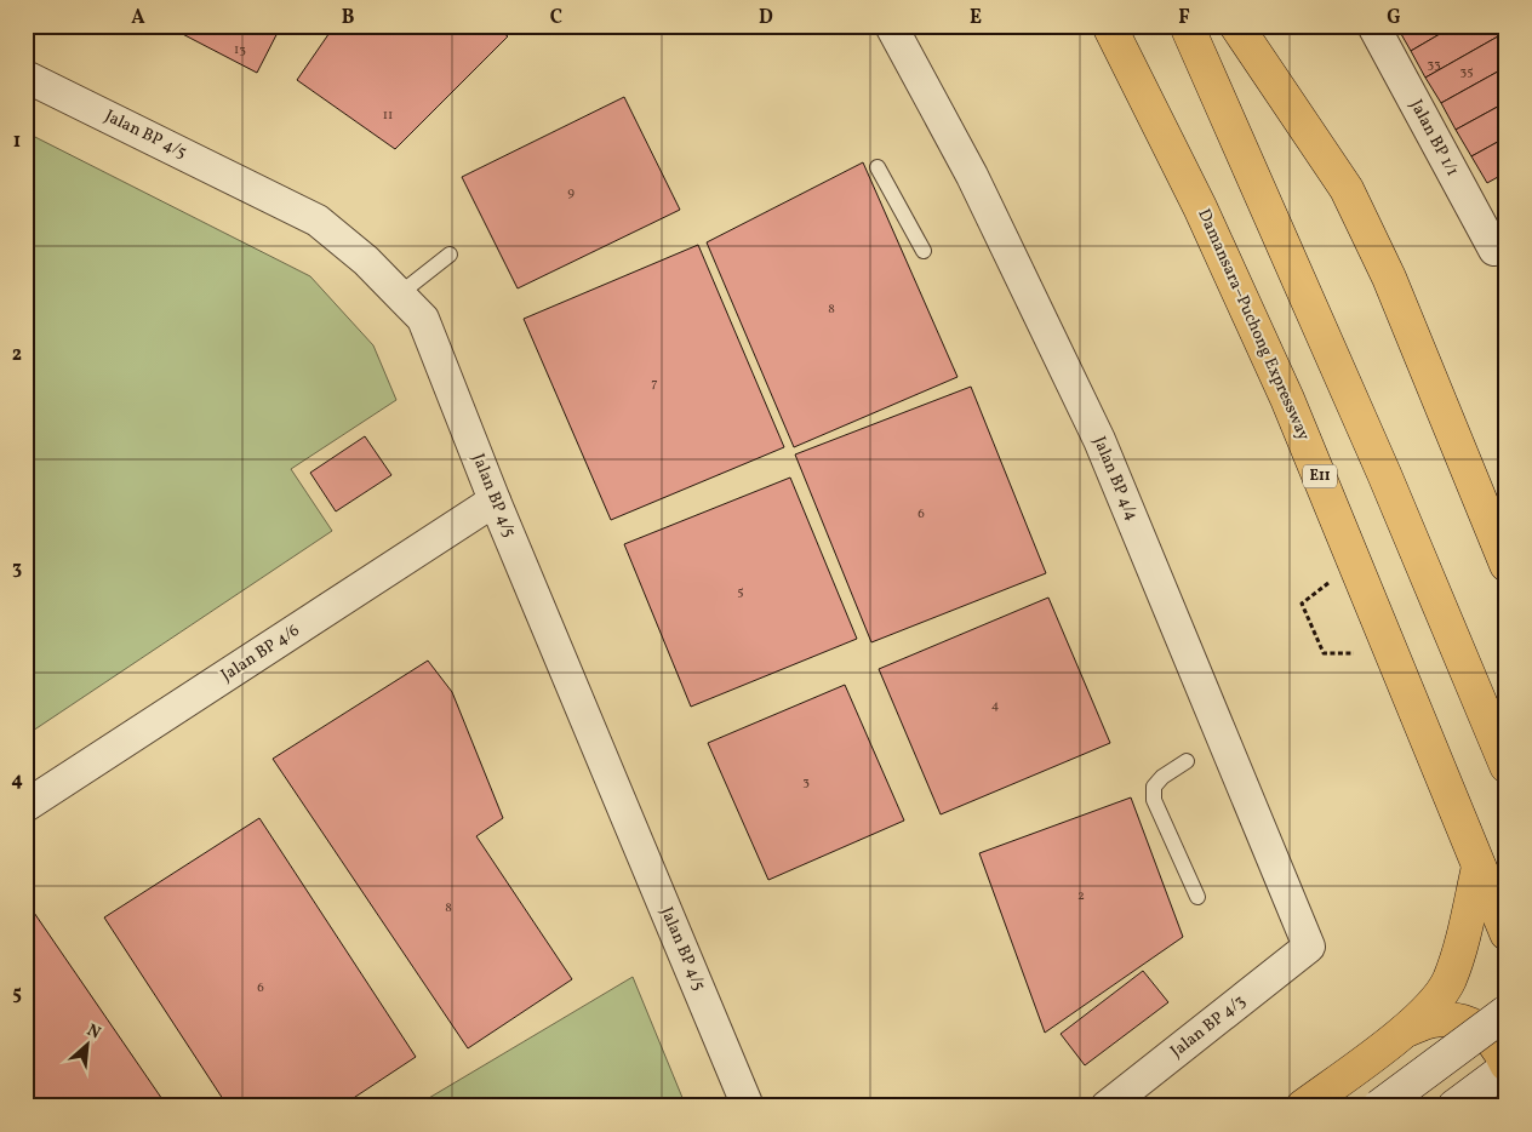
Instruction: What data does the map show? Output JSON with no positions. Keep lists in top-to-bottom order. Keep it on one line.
{"streets":{"highway":["Damansara–Puchong Expressway","E11"],"street":["Jalan BP 4/5","Jalan BP 1/1","Jalan BP 4/4","Jalan BP 4/6","Jalan BP 4/3"]},"crossings":[["Jalan BP 4/5","Jalan BP 4/6"],["Jalan BP 4/4","Jalan BP 4/3"]],"house_numbers":["13","33","35","11","9","8","7","6","5","4","3","2","8","6"],"north":"top right","grid":{"columns":["A","B","C","D","E","F","G"],"rows":["1","2","3","4","5"]}}
